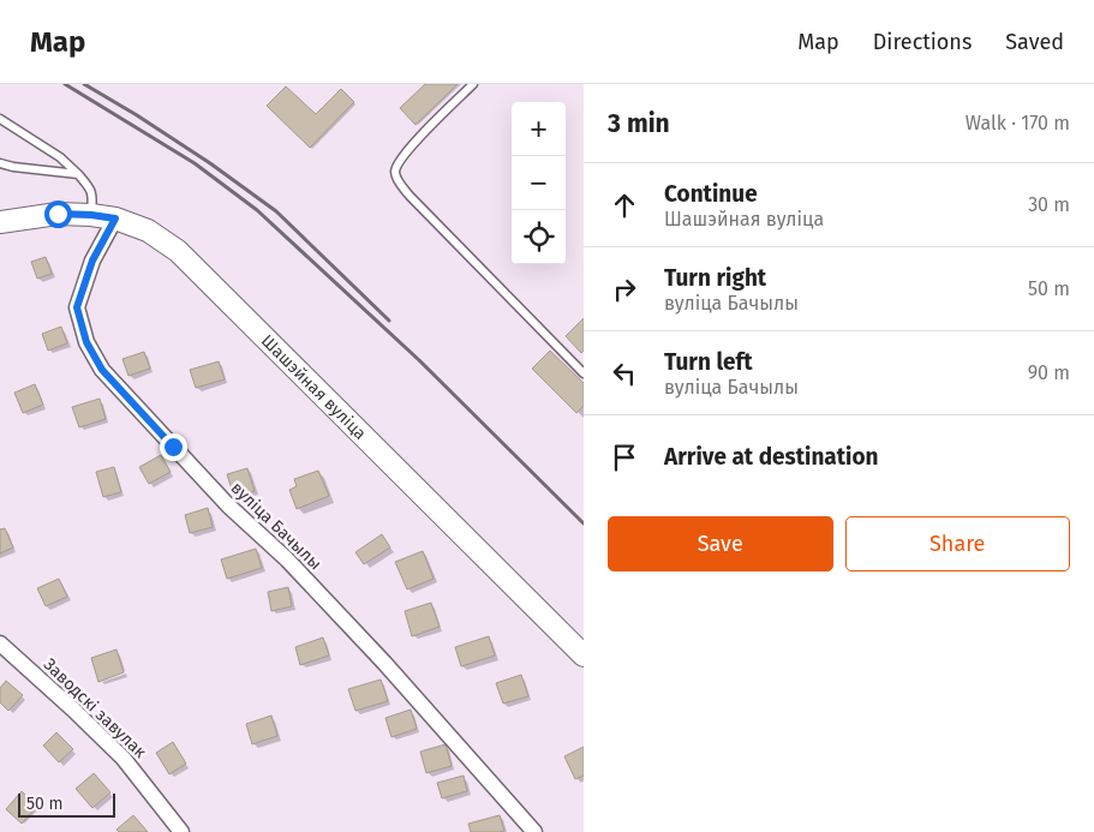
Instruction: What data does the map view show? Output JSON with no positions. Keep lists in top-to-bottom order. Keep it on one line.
{"streets":{"main road":["Шашэйная вуліца"],"street":["вуліца Бачылы","Заводскі завулак"]},"crossings":[["Шашэйная вуліца","вуліца Бачылы"]],"scale_bar":"50 m","page":{"header":"Map","nav":["Map","Directions","Saved"],"heading":["3 min","Walk · 170 m"],"map_buttons":["+","−"],"list":[["Continue","Шашэйная вуліца","30 m"],["Turn right","вуліца Бачылы","50 m"],["Turn left","вуліца Бачылы","90 m"],"Arrive at destination"],"buttons":["Save","Share"],"scale":"50 m"}}
